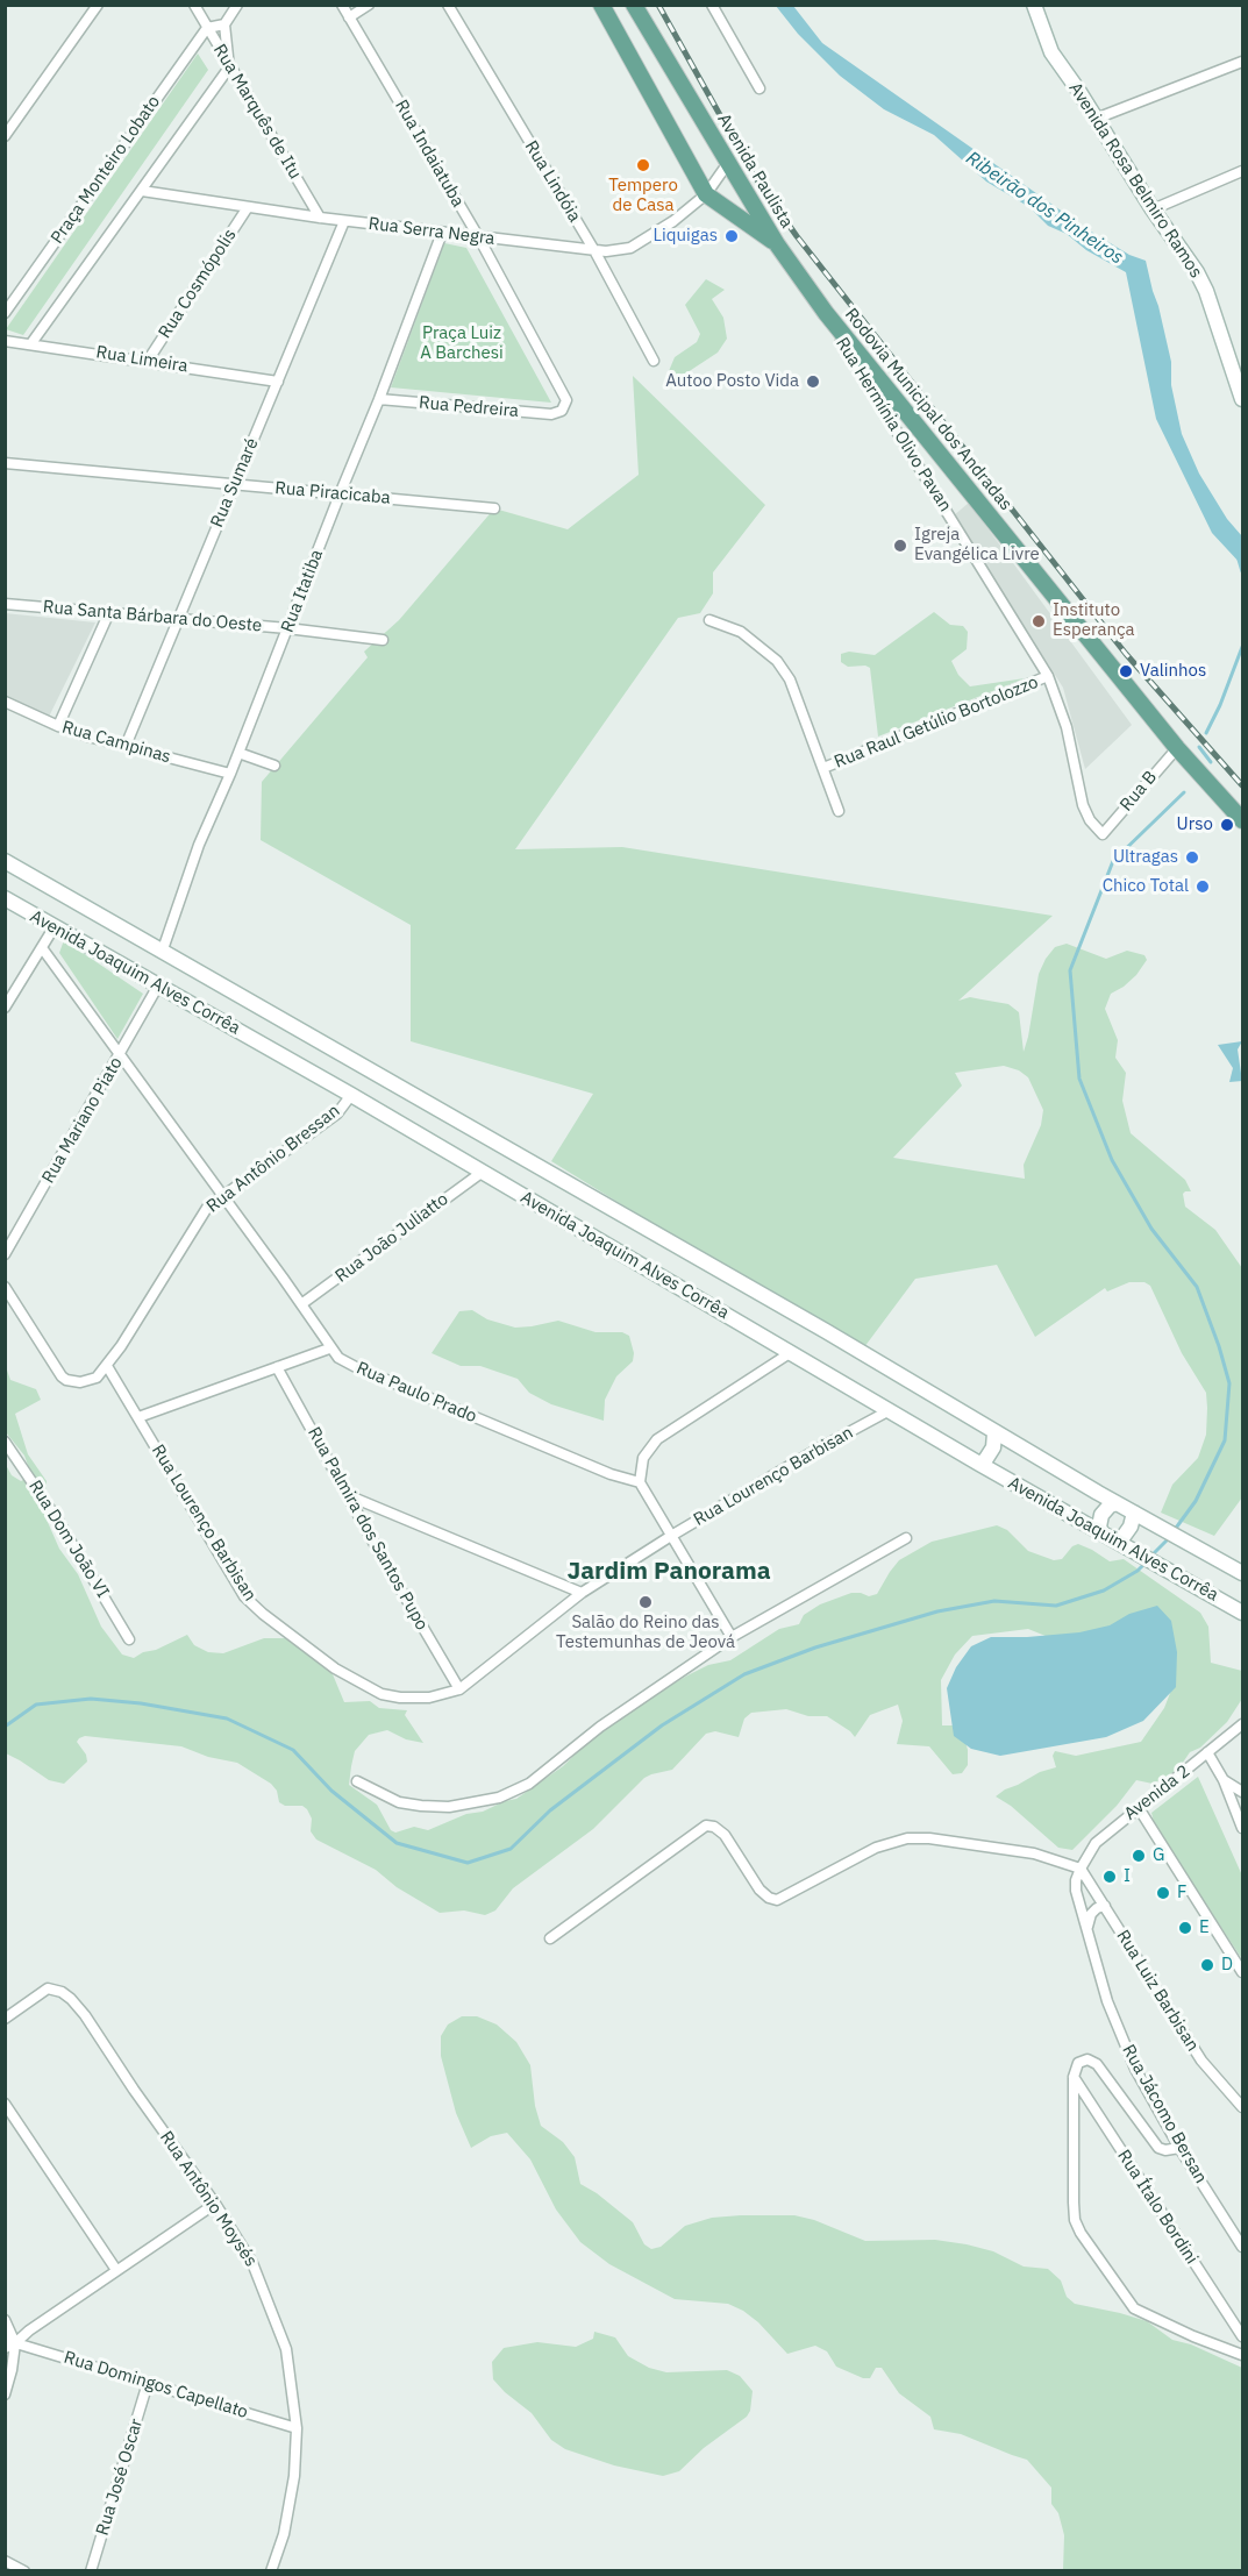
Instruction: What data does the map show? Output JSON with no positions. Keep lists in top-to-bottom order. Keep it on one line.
{"streets":{"main road":["Avenida Paulista","Avenida Rosa Belmiro Ramos","Rodovia Municipal dos Andradas","Avenida Joaquim Alves Corrêa"],"street":["Rua Marquês de Itu","Rua Indaiatuba","Praça Monteiro Lobato","Rua Lindóia","Rua Serra Negra","Rua Cosmópolis","Rua Limeira","Rua Pedreira","Rua Hermínia Olivo Pavan","Rua Sumaré","Rua Piracicaba","Rua Itatiba","Rua Santa Bárbara do Oeste","Rua Raul Getúlio Bortolozzo","Rua Campinas","Rua B","Rua Mariano Piato","Rua Antônio Bressan","Rua João Juliatto","Rua Paulo Prado","Rua Lourenço Barbisan","Rua Palmira dos Santos Pupo","Rua Dom João VI","Avenida 2","Rua Luiz Barbisan","Rua Jácomo Bersan","Rua Antônio Moysés","Rua Ítalo Bordini","Rua Domingos Capellato","Rua José Oscar"]},"crossings":[["Rua Marquês de Itu","Praça Monteiro Lobato"],["Rua Marquês de Itu","Rua Serra Negra"],["Rua Indaiatuba","Rua Serra Negra"],["Rua Indaiatuba","Rua Pedreira"],["Avenida Paulista","Rua Serra Negra"],["Avenida Paulista","Rodovia Municipal dos Andradas"],["Rua Lindóia","Rua Serra Negra"],["Rua Serra Negra","Rua Cosmópolis"],["Rua Serra Negra","Rua Sumaré"],["Rua Serra Negra","Rua Itatiba"],["Rua Cosmópolis","Rua Limeira"],["Rua Limeira","Rua Sumaré"],["Rua Pedreira","Rua Itatiba"],["Rodovia Municipal dos Andradas","Rua Hermínia Olivo Pavan"],["Rodovia Municipal dos Andradas","Rua B"],["Rua Hermínia Olivo Pavan","Rua Raul Getúlio Bortolozzo"],["Rua Hermínia Olivo Pavan","Rua B"],["Rua Sumaré","Rua Piracicaba"],["Rua Sumaré","Rua Santa Bárbara do Oeste"],["Rua Sumaré","Rua Campinas"],["Rua Piracicaba","Rua Itatiba"],["Rua Itatiba","Rua Santa Bárbara do Oeste"],["Rua Itatiba","Rua Campinas"],["Rua Itatiba","Avenida Joaquim Alves Corrêa"],["Avenida Joaquim Alves Corrêa","Rua Mariano Piato"],["Avenida Joaquim Alves Corrêa","Rua Antônio Bressan"],["Avenida Joaquim Alves Corrêa","Rua João Juliatto"],["Avenida Joaquim Alves Corrêa","Rua Lourenço Barbisan"],["Rua Mariano Piato","Rua Paulo Prado"],["Rua Antônio Bressan","Rua Paulo Prado"],["Rua Antônio Bressan","Rua Lourenço Barbisan"],["Rua João Juliatto","Rua Paulo Prado"],["Rua Lourenço Barbisan","Rua Palmira dos Santos Pupo"],["Avenida 2","Rua Luiz Barbisan"],["Avenida 2","Rua Jácomo Bersan"],["Rua Luiz Barbisan","Rua Jácomo Bersan"],["Rua Antônio Moysés","Rua Domingos Capellato"],["Rua Domingos Capellato","Rua José Oscar"]],"districts":["Jardim Panorama"],"water":["Ribeirão dos Pinheiros"],"parks":["Praça Luiz A Barchesi"],"places":["Tempero de Casa","Liquigas","Autoo Posto Vida","Igreja Evangélica Livre","Instituto Esperança","Valinhos","Urso","Ultragas","Chico Total","Salão do Reino das Testemunhas de Jeová","G","I","F","E","D"]}
